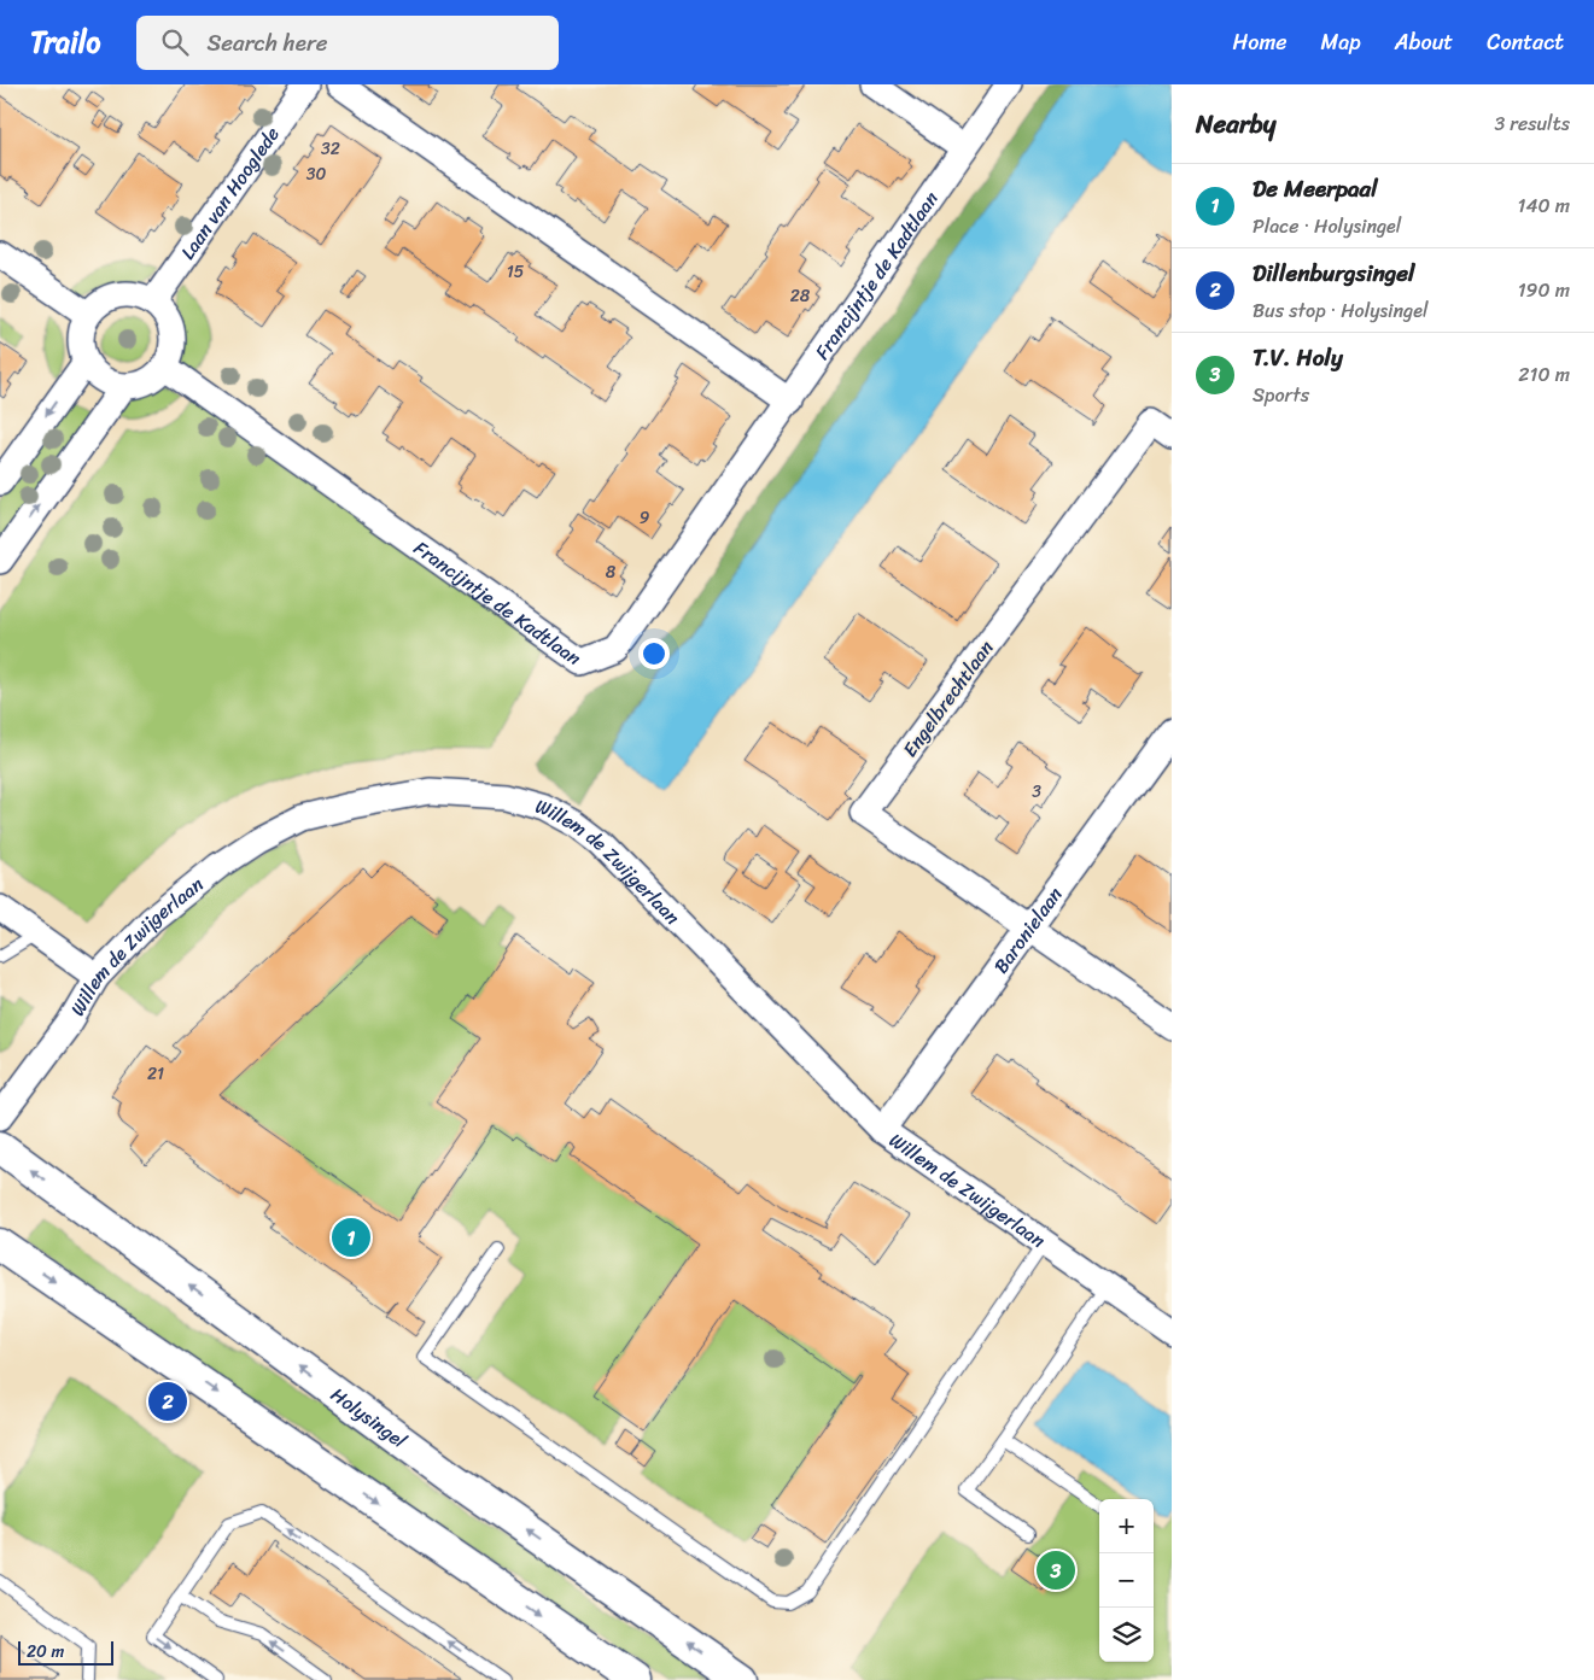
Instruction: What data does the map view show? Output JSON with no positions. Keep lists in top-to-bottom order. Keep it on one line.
{"streets":{"street":["Laan van Hooglede","Francijntje de Kadtlaan","Engelbrechtlaan","Willem de Zwijgerlaan","Baronielaan","Holysingel"]},"crossings":[["Laan van Hooglede","Francijntje de Kadtlaan"],["Engelbrechtlaan","Baronielaan"],["Willem de Zwijgerlaan","Baronielaan"]],"house_numbers":["32","30","15","28","9","8","3","21"],"scale_bar":"20 m","page":{"header":"Trailo","search":"Search here","nav":["Home","Map","About","Contact"],"heading":["Nearby","3 results"],"list":[{"mark":"1","name":"De Meerpaal","note":"Place · Holysingel","value":"140 m"},{"mark":"2","name":"Dillenburgsingel","note":"Bus stop · Holysingel","value":"190 m"},{"mark":"3","name":"T.V. Holy","note":"Sports","value":"210 m"}],"pins":["1","2","3"],"map_buttons":["+","−"],"scale":"20 m"}}
